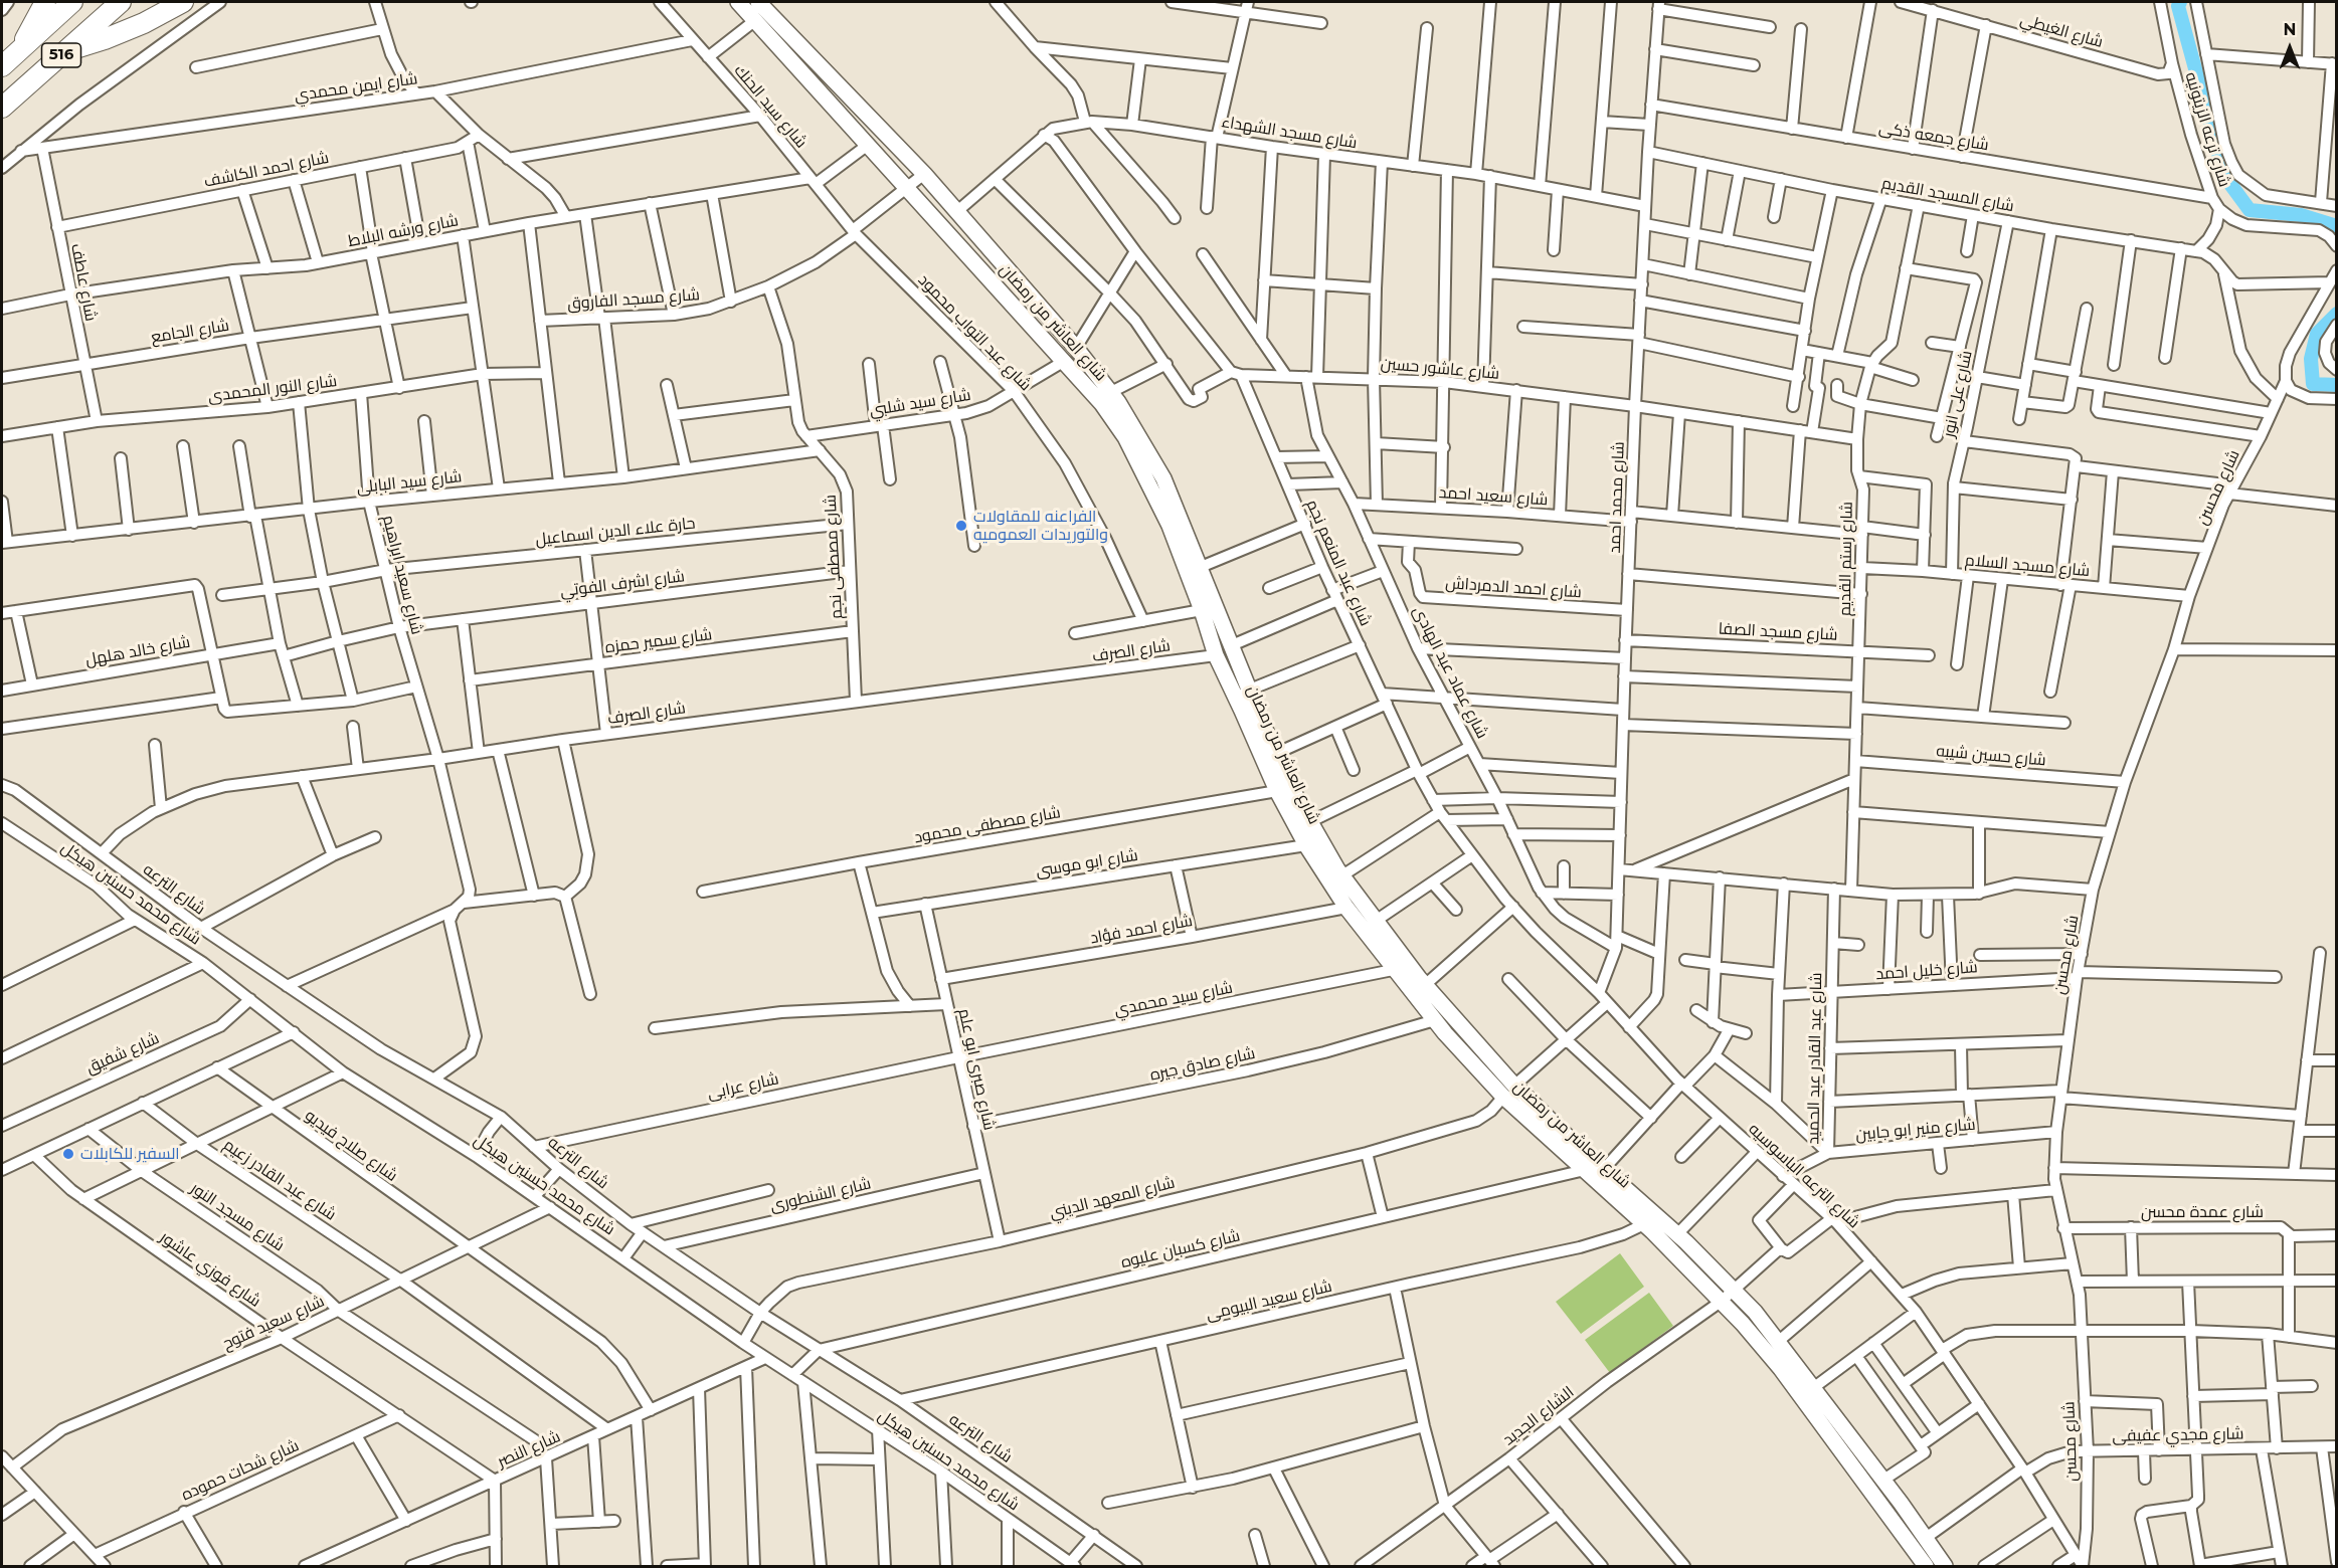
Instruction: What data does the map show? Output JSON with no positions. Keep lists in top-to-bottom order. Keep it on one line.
{"streets":{"highway":["516"],"main road":["شارع العاشر من رمضان"],"street":["شارع الغيطي","شارع ايمن محمدي","شارع سيد الحنك","شارع ترعه الزيتونيه","شارع مسجد الشهداء","شارع جمعه ذكى","شارع احمد الكاشف","شارع المسجد القديم","شارع ورشه البلاط","شارع عاطف","شارع مسجد الفاروق","شارع الجامع","شارع عبد التواب محمود","شارع عاشور حسين","شارع النور المحمدى","شارع على انور","شارع سيد شلبي","شارع سيد البابلى","شارع محسن","شارع سعيد احمد","شارع محمد احمد","حارة علاء الدين اسماعيل","شارع مصطفى نجم","شارع رستم القديم","شارع عبد المنعم نجم","شارع مسجد السلام","شارع سعيد ابراهيم","شارع اشرف الفوتي","شارع احمد الدمرداش","شارع مسجد الصفا","شارع سمير حمزه","شارع خالد هلهل","شارع الصرف","شارع عماد عبد الهادى","شارع حسين شيبه","شارع مصطفى محمود","شارع ابو موسى","شارع الترعه","شارع محمد حسنين هيكل","شارع احمد فؤاد","شارع خليل احمد","شارع سيد محمدي","شارع شفيق","شارع عبد القادر عبد الحميد","شارع صادق جيره","شارع صبرى ابو علم","شارع عرابى","شارع منير ابو جابين","شارع صلاح فيديو","شارع الترعه الباسوسيه","شارع عبد القادر زعيم","شارع الشنطورى","شارع المعهد الديني","شارع عمدة محسن","شارع مسجد النور","شارع كسبان عليوه","شارع فوزي عاشور","شارع سعيد البيومى","شارع سعيد فتوح","الشارع الجديد","شارع مجدي عفيفى","شارع النصر","شارع شحات حموده"]},"crossings":[["شارع الغيطي","شارع ترعه الزيتونيه"],["شارع ايمن محمدي","شارع سيد الحنك"],["شارع ايمن محمدي","شارع عاطف"],["شارع سيد الحنك","شارع ورشه البلاط"],["شارع سيد الحنك","شارع مسجد الفاروق"],["شارع سيد الحنك","شارع عبد التواب محمود"],["شارع ترعه الزيتونيه","شارع جمعه ذكى"],["شارع مسجد الشهداء","شارع العاشر من رمضان"],["شارع مسجد الشهداء","شارع محمد احمد"],["شارع مسجد الشهداء","شارع عبد المنعم نجم"],["شارع مسجد الشهداء","شارع عماد عبد الهادى"],["شارع جمعه ذكى","شارع محمد احمد"],["شارع احمد الكاشف","شارع عاطف"],["شارع المسجد القديم","شارع على انور"],["شارع المسجد القديم","شارع محمد احمد"],["شارع المسجد القديم","شارع رستم القديم"],["شارع ورشه البلاط","شارع عاطف"],["شارع عاطف","شارع الجامع"],["شارع عاطف","شارع النور المحمدى"],["شارع مسجد الفاروق","شارع العاشر من رمضان"],["شارع مسجد الفاروق","شارع عبد التواب محمود"],["شارع مسجد الفاروق","شارع مصطفى نجم"],["شارع العاشر من رمضان","شارع سيد شلبي"],["شارع العاشر من رمضان","شارع الصرف"],["شارع العاشر من رمضان","شارع مصطفى محمود"],["شارع العاشر من رمضان","شارع ابو موسى"],["شارع العاشر من رمضان","شارع احمد فؤاد"],["شارع العاشر من رمضان","شارع سيد محمدي"],["شارع العاشر من رمضان","شارع صادق جيره"],["شارع العاشر من رمضان","شارع المعهد الديني"],["شارع العاشر من رمضان","شارع كسبان عليوه"],["شارع العاشر من رمضان","شارع سعيد البيومى"],["شارع العاشر من رمضان","الشارع الجديد"],["شارع عبد التواب محمود","شارع سيد شلبي"],["شارع عاشور حسين","شارع محمد احمد"],["شارع عاشور حسين","شارع رستم القديم"],["شارع عاشور حسين","شارع عبد المنعم نجم"],["شارع عاشور حسين","شارع عماد عبد الهادى"],["شارع النور المحمدى","شارع سعيد ابراهيم"],["شارع على انور","شارع مسجد السلام"],["شارع سيد شلبي","شارع مصطفى نجم"],["شارع سيد البابلى","شارع مصطفى نجم"],["شارع سيد البابلى","شارع سعيد ابراهيم"],["شارع محسن","شارع مسجد السلام"],["شارع محسن","شارع حسين شيبه"],["شارع محسن","شارع خليل احمد"],["شارع محسن","شارع منير ابو جابين"],["شارع محسن","شارع الترعه الباسوسيه"],["شارع محسن","شارع عمدة محسن"],["شارع محسن","شارع مجدي عفيفى"],["شارع سعيد احمد","شارع محمد احمد"],["شارع سعيد احمد","شارع رستم القديم"],["شارع سعيد احمد","شارع عماد عبد الهادى"],["شارع محمد احمد","شارع عبد المنعم نجم"],["شارع محمد احمد","شارع احمد الدمرداش"],["شارع محمد احمد","شارع مسجد الصفا"],["شارع محمد احمد","شارع عماد عبد الهادى"],["حارة علاء الدين اسماعيل","شارع مصطفى نجم"],["حارة علاء الدين اسماعيل","شارع سعيد ابراهيم"],["شارع مصطفى نجم","شارع اشرف الفوتي"],["شارع مصطفى نجم","شارع سمير حمزه"],["شارع مصطفى نجم","شارع الصرف"],["شارع رستم القديم","شارع مسجد السلام"],["شارع رستم القديم","شارع مسجد الصفا"],["شارع رستم القديم","شارع حسين شيبه"],["شارع عبد المنعم نجم","شارع الترعه الباسوسيه"],["شارع سعيد ابراهيم","شارع اشرف الفوتي"],["شارع سعيد ابراهيم","شارع الصرف"],["شارع سعيد ابراهيم","شارع الترعه"],["شارع الصرف","شارع الترعه"],["شارع ابو موسى","شارع صبرى ابو علم"],["شارع الترعه","شارع عرابى"],["شارع الترعه","شارع الشنطورى"],["شارع الترعه","شارع المعهد الديني"],["شارع الترعه","شارع كسبان عليوه"],["شارع الترعه","شارع سعيد البيومى"],["شارع محمد حسنين هيكل","شارع شفيق"],["شارع محمد حسنين هيكل","شارع المعهد الديني"],["شارع محمد حسنين هيكل","شارع سعيد فتوح"],["شارع محمد حسنين هيكل","شارع النصر"],["شارع احمد فؤاد","شارع صبرى ابو علم"],["شارع خليل احمد","شارع عبد القادر عبد الحميد"],["شارع سيد محمدي","شارع صبرى ابو علم"],["شارع سيد محمدي","شارع عرابى"],["شارع عبد القادر عبد الحميد","شارع منير ابو جابين"],["شارع صادق جيره","شارع صبرى ابو علم"],["شارع صبرى ابو علم","شارع عرابى"],["شارع صبرى ابو علم","شارع الشنطورى"],["شارع صبرى ابو علم","شارع المعهد الديني"],["شارع منير ابو جابين","شارع الترعه الباسوسيه"],["شارع صلاح فيديو","شارع سعيد فتوح"],["شارع صلاح فيديو","شارع النصر"],["شارع الترعه الباسوسيه","شارع مجدي عفيفى"],["شارع عبد القادر زعيم","شارع سعيد فتوح"],["شارع عبد القادر زعيم","شارع النصر"],["شارع مسجد النور","شارع سعيد فتوح"],["شارع مسجد النور","شارع النصر"],["شارع فوزي عاشور","شارع سعيد فتوح"],["شارع فوزي عاشور","شارع النصر"],["شارع فوزي عاشور","شارع شحات حموده"]],"places":["الفراعنه للمقاولات والتوريدات العموميه","السفير للكابلات"],"north":"top"}
